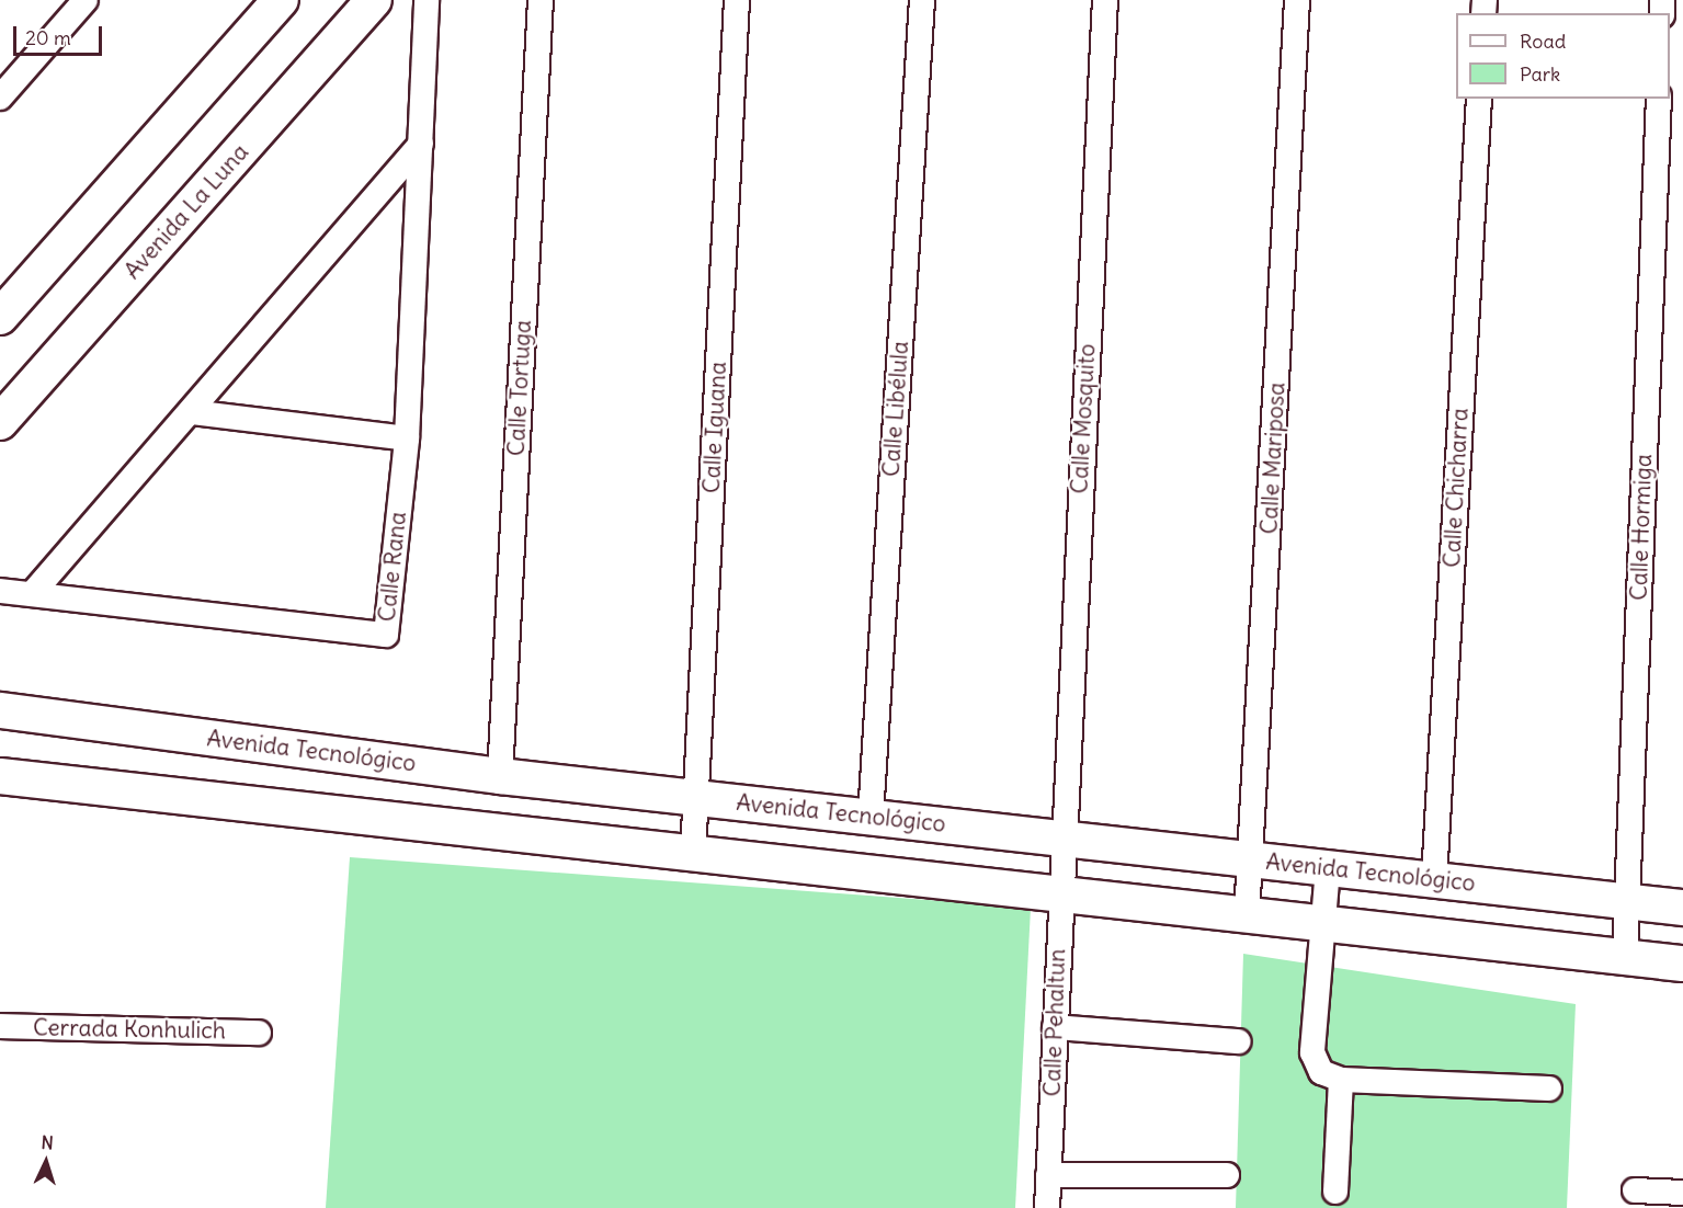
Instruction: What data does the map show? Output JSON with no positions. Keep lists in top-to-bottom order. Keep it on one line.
{"streets":{"street":["Avenida La Luna","Calle Tortuga","Calle Libélula","Calle Mosquito","Calle Iguana","Calle Mariposa","Calle Chicharra","Calle Hormiga","Calle Rana","Avenida Tecnológico","Calle Pehaltun","Cerrada Konhulich"]},"crossings":[["Calle Tortuga","Avenida Tecnológico"],["Calle Libélula","Avenida Tecnológico"],["Calle Mosquito","Avenida Tecnológico"],["Calle Mosquito","Calle Pehaltun"],["Calle Iguana","Avenida Tecnológico"],["Calle Mariposa","Avenida Tecnológico"],["Calle Chicharra","Avenida Tecnológico"],["Calle Hormiga","Avenida Tecnológico"],["Avenida Tecnológico","Calle Pehaltun"]],"legend":["Road","Park"],"scale_bar":"20 m","north":"top"}
